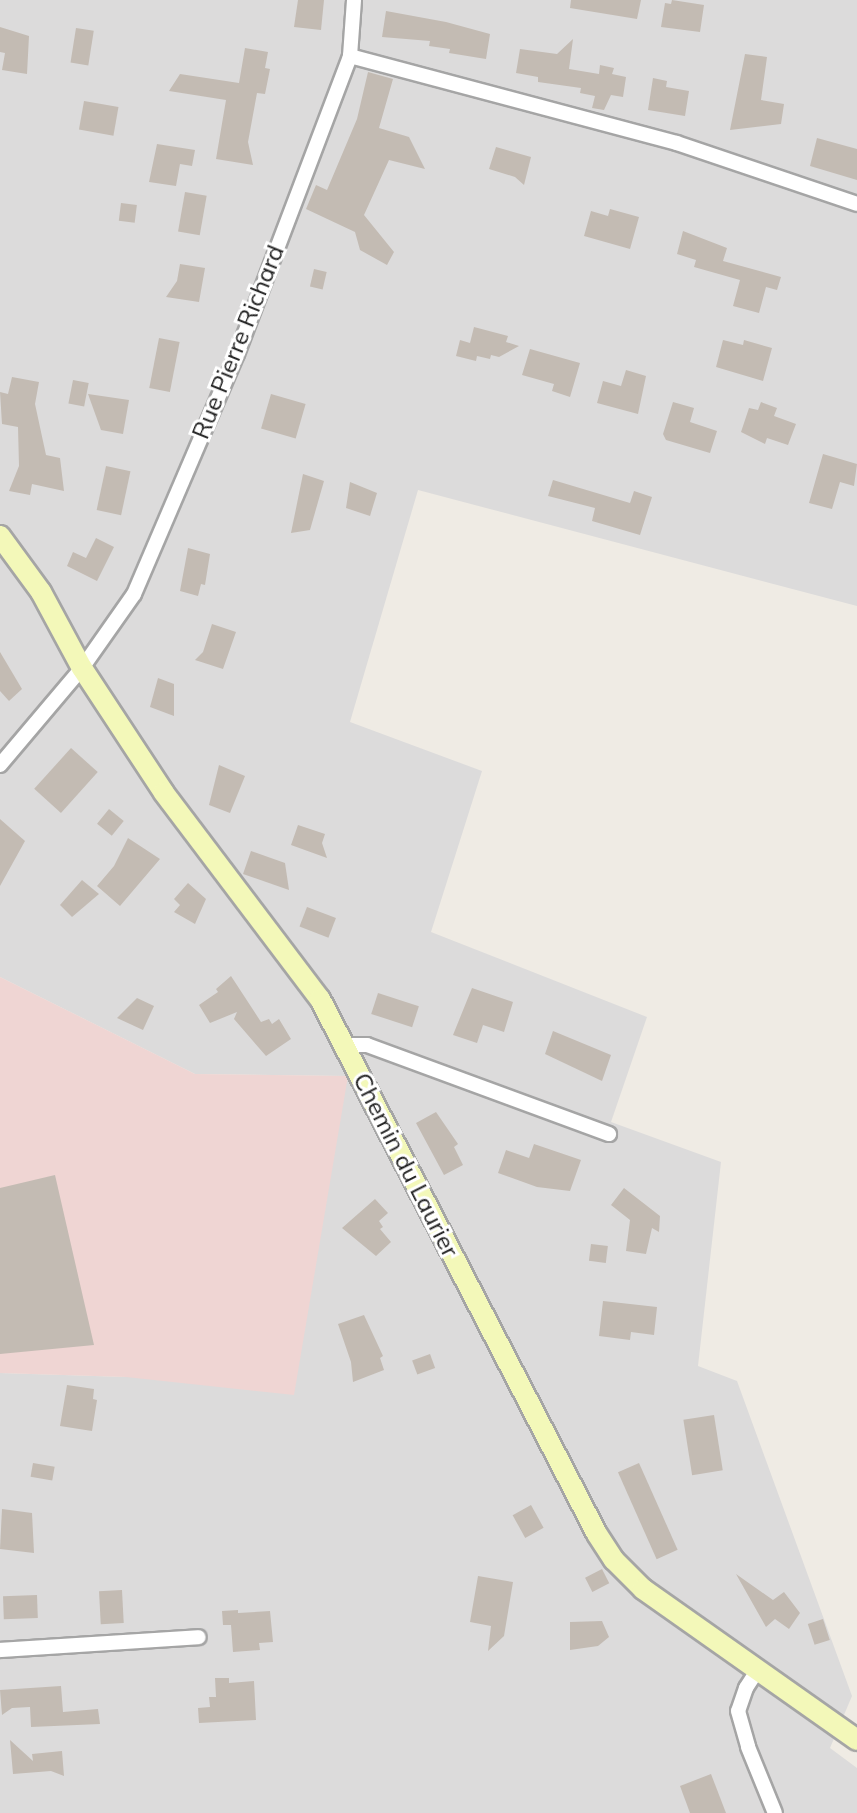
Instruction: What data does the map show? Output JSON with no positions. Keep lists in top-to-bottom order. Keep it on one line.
{"streets":{"street":["Rue Pierre Richard","Chemin du Laurier"]},"crossings":[["Rue Pierre Richard","Chemin du Laurier"]]}
